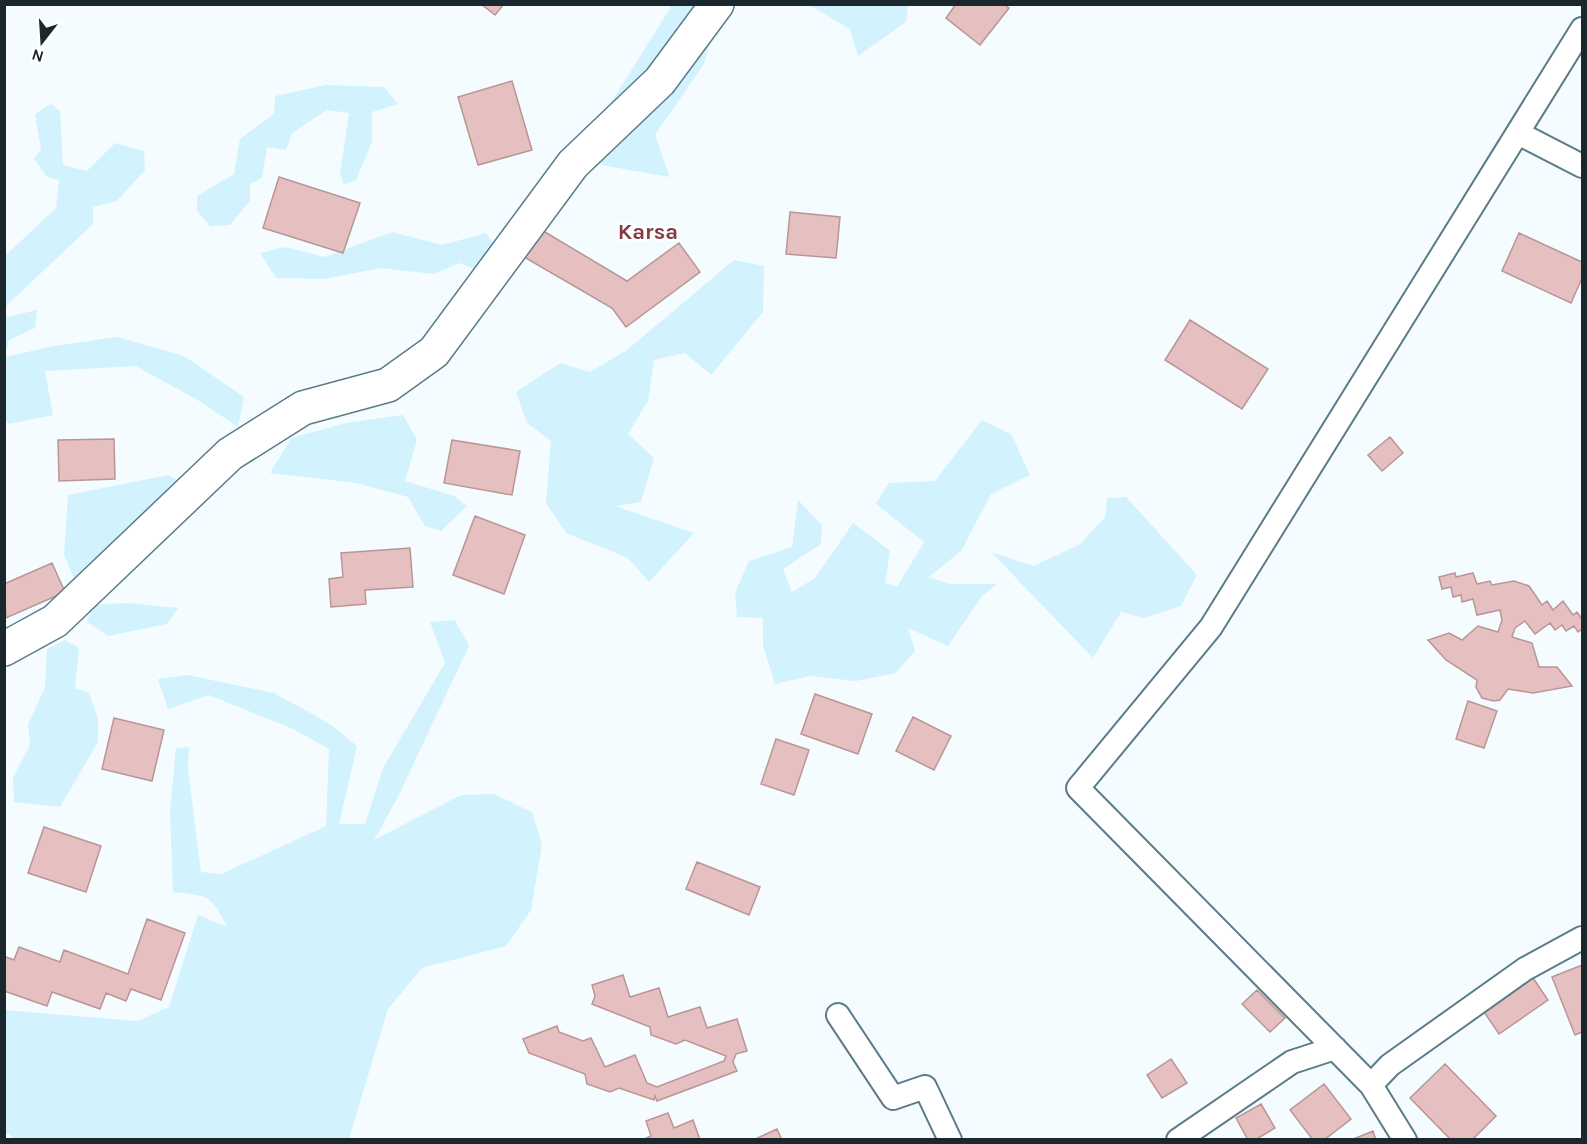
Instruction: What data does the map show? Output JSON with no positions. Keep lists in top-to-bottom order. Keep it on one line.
{"districts":["Karsa"],"north":"bottom"}
